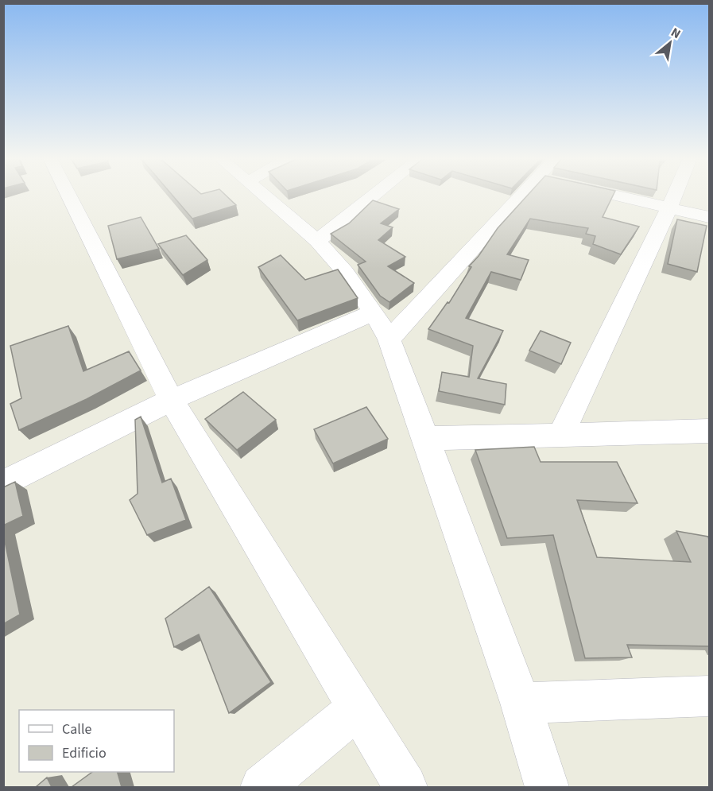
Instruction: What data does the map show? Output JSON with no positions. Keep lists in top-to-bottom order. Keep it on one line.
{"legend":["Calle","Edificio"],"north":"top right"}
